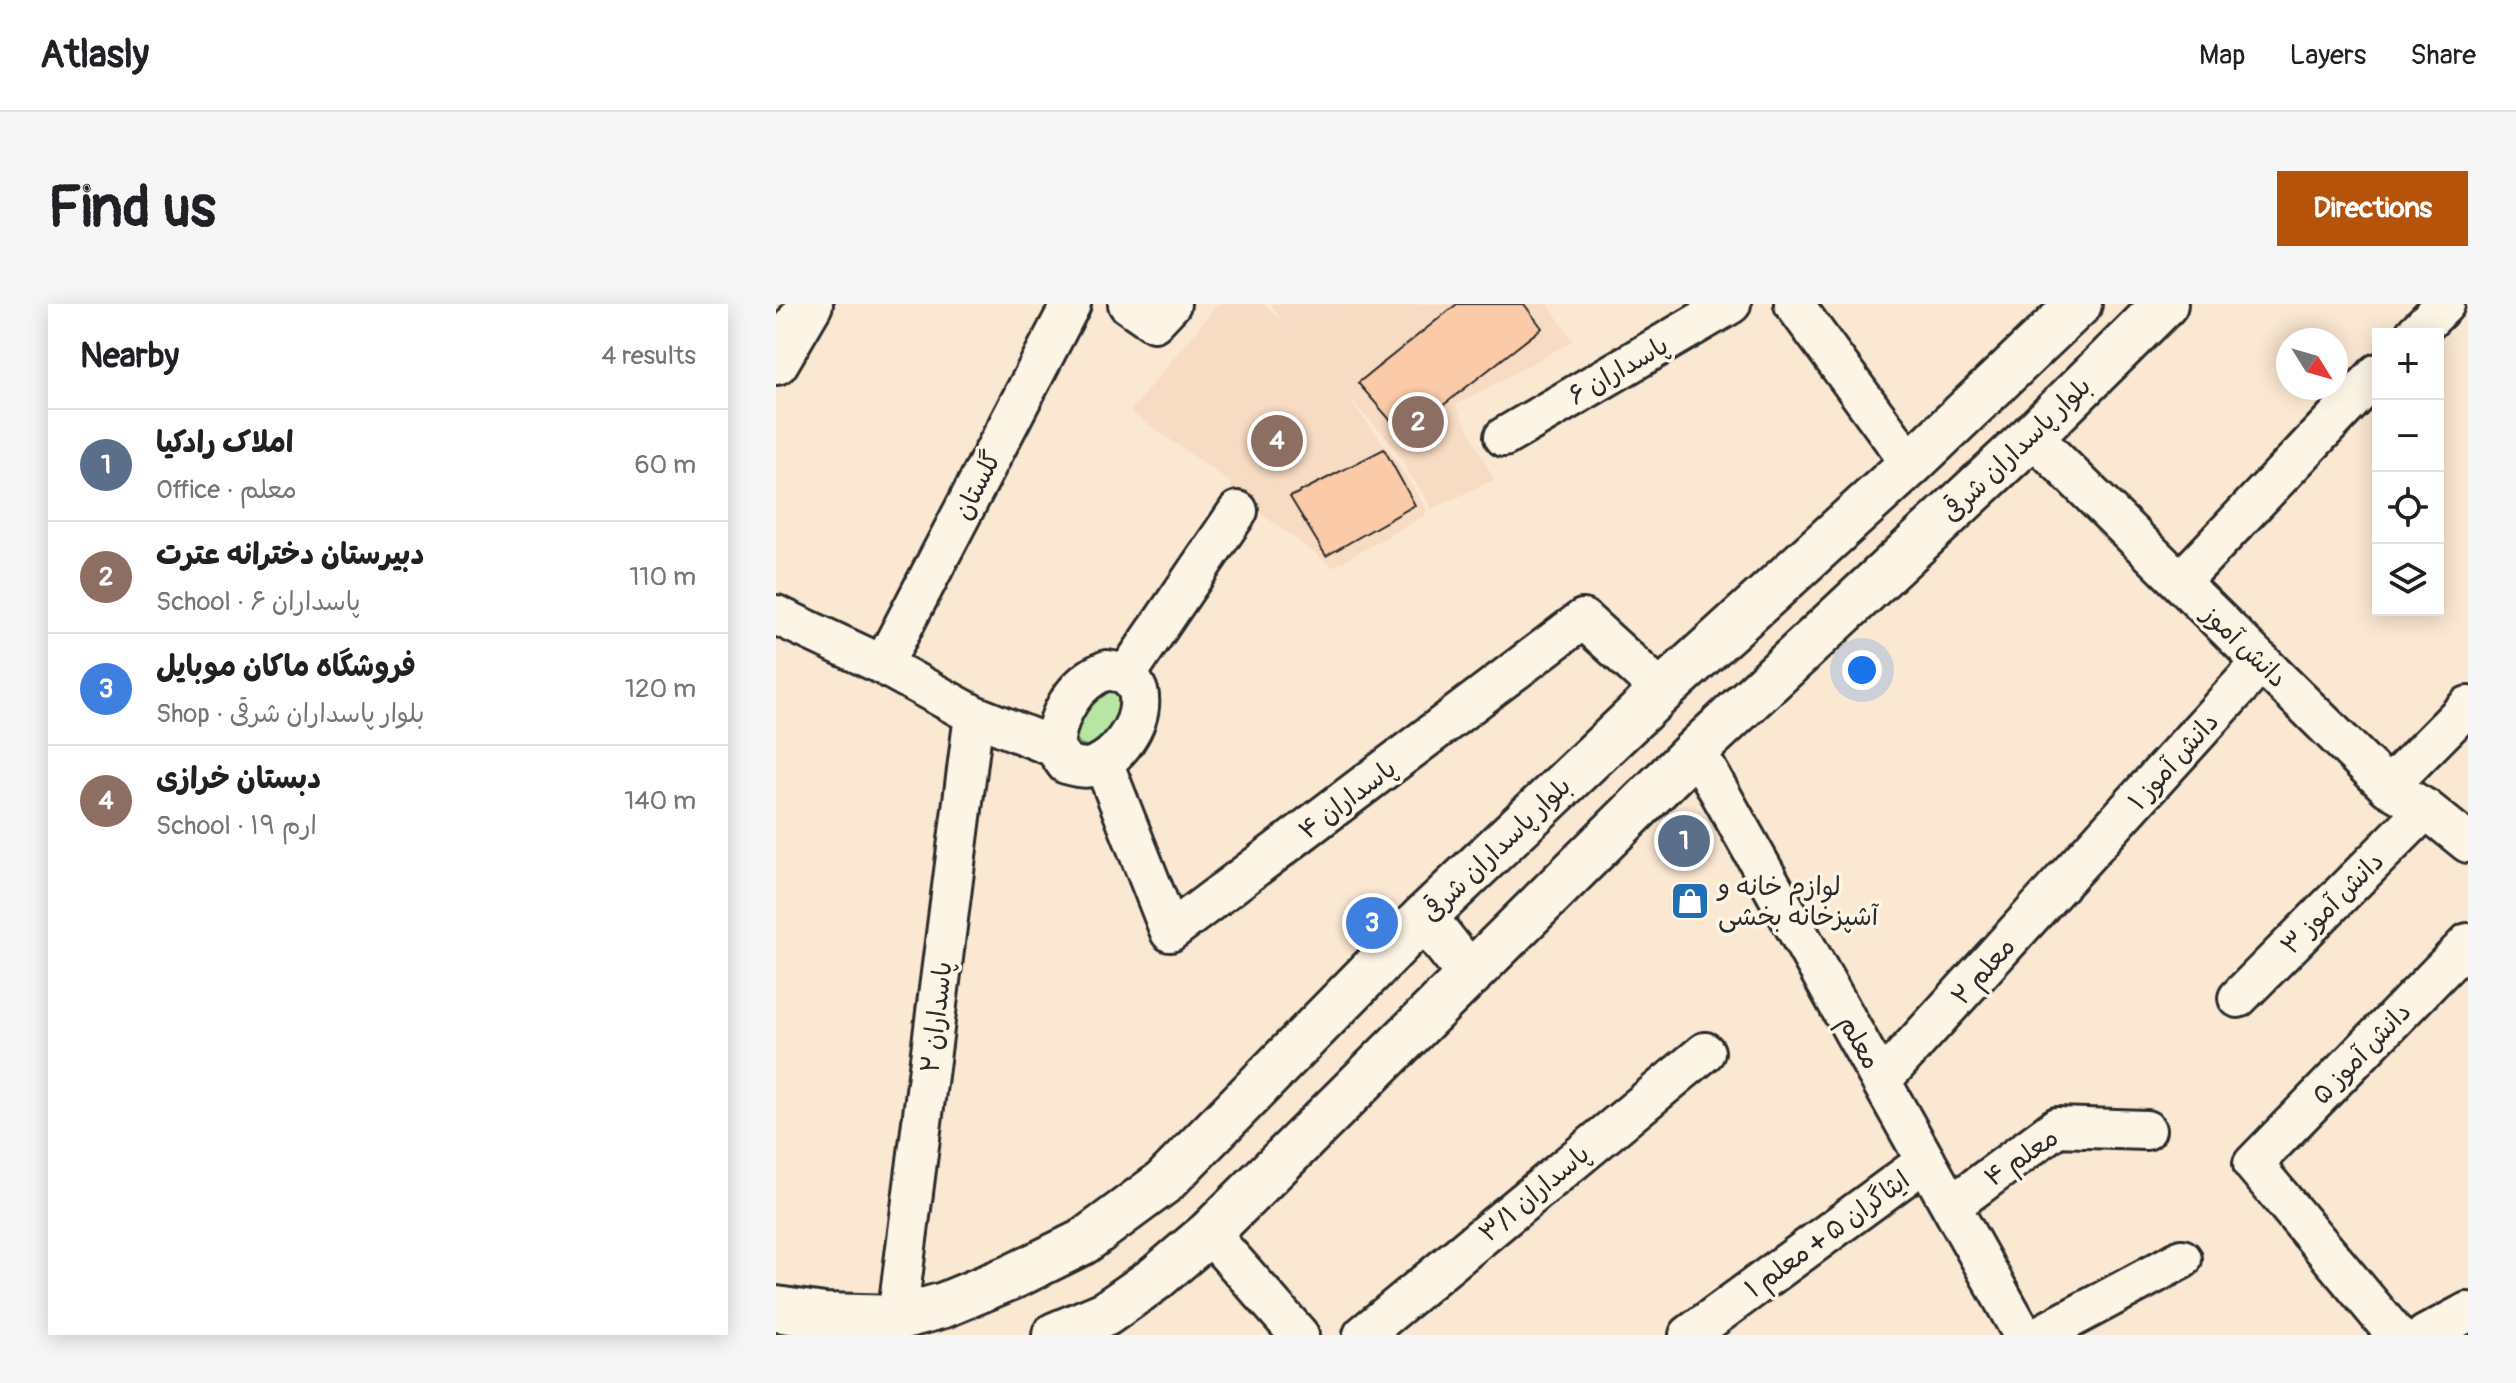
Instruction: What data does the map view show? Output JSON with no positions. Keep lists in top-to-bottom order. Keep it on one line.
{"streets":{"main road":["بلوار پاسداران شرقی"],"street":["پاسداران ۶","گلستان","دانش آموز","دانش آموز ۱","پاسداران ۴","دانش آموز ۳","معلم ۲","پاسداران ۲","معلم","دانش آموز ۵","معلم ۴","پاسداران ۳/۱","ایثاگران ۵ + معلم ۱"]},"crossings":[["بلوار پاسداران شرقی","دانش آموز"],["بلوار پاسداران شرقی","پاسداران ۴"],["بلوار پاسداران شرقی","پاسداران ۲"],["بلوار پاسداران شرقی","معلم"],["دانش آموز","دانش آموز ۱"],["دانش آموز","دانش آموز ۳"],["دانش آموز ۱","معلم ۲"],["معلم ۲","معلم"],["معلم","معلم ۴"],["معلم","ایثاگران ۵ + معلم ۱"]],"places":{"shop":["لوازم خانه و آشپزخانه بخشی"]},"north":"bottom right","page":{"header":"Atlasly","nav":["Map","Layers","Share"],"buttons":"Directions","title":"Find us","heading":["Nearby","4 results"],"map_buttons":["+","−"],"pins":["2","4","1","3"],"list":[{"mark":"1","name":"املاک رادکیا","note":"Office · معلم","value":"60 m"},{"mark":"2","name":"دبیرستان دخترانه عترت","note":"School · پاسداران ۶","value":"110 m"},{"mark":"3","name":"فروشگاه ماکان موبایل","note":"Shop · بلوار پاسداران شرقی","value":"120 m"},{"mark":"4","name":"دبستان خرازی","note":"School · ارم ۱۹","value":"140 m"}]}}
